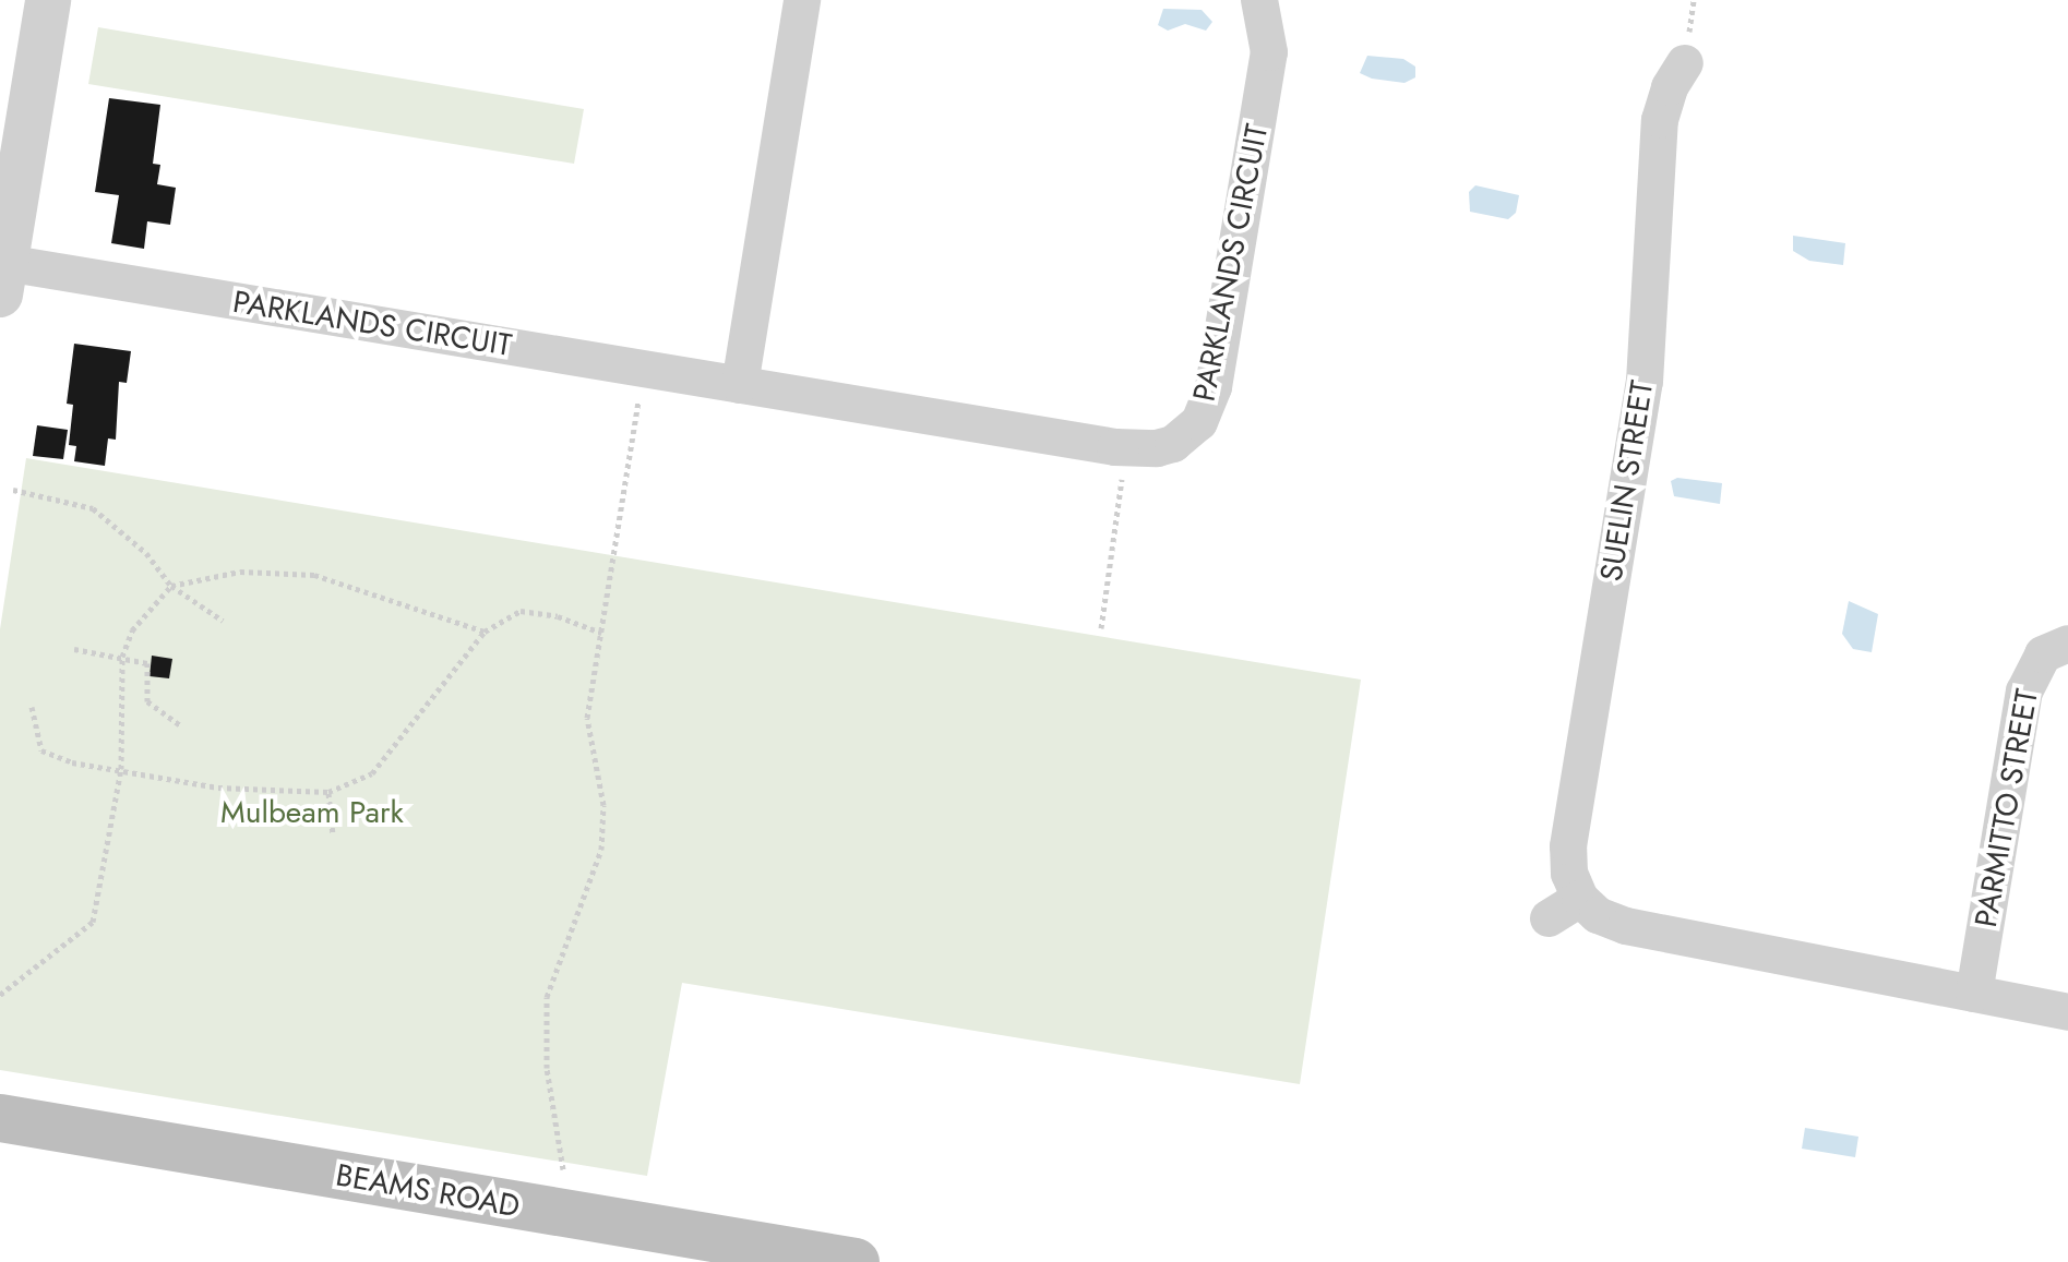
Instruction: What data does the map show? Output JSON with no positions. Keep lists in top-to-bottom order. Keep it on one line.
{"streets":{"main road":["BEAMS ROAD"],"street":["PARKLANDS CIRCUIT","SUELIN STREET","PARMITTO STREET"]},"parks":["Mulbeam Park"]}
